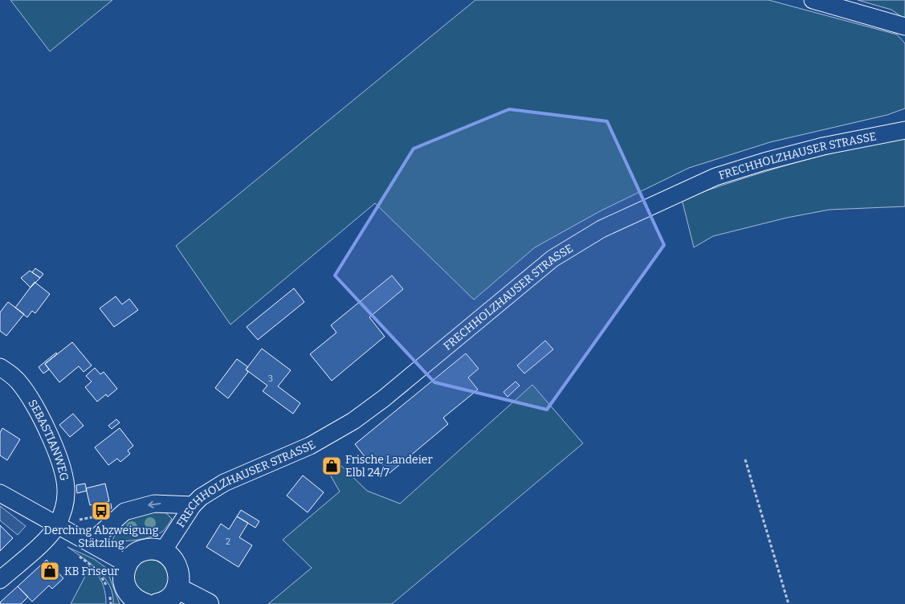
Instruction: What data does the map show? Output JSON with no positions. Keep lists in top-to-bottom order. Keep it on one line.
{"streets":{"street":["FRECHHOLZHAUSER STRASSE","SEBASTIANWEG"]},"places":{"shop":["Frische Landeier Elbl 24/7","KB Friseur"],"bus stop":["Derching Abzweigung Stätzling"]},"house_numbers":["3","2"]}
